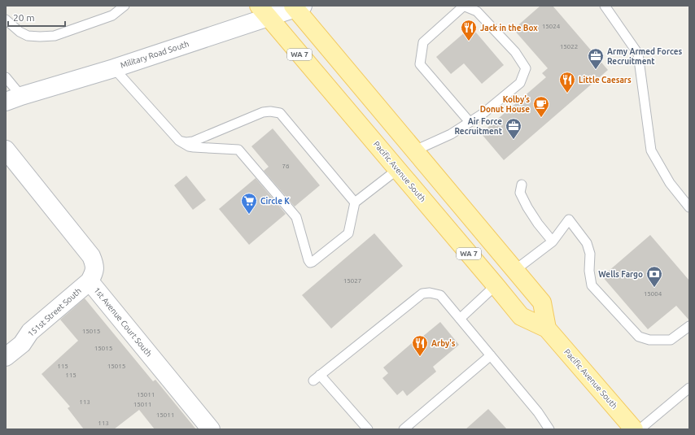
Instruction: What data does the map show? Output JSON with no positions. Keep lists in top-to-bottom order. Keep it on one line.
{"streets":{"main road":["WA 7","Pacific Avenue South"],"street":["Military Road South","151st Street South","1st Avenue Court South"]},"crossings":[["Military Road South","WA 7"],["Military Road South","Pacific Avenue South"],["WA 7","Pacific Avenue South"],["151st Street South","1st Avenue Court South"]],"places":{"restaurant":["Jack in the Box","Little Caesars","Arby's"],"office":["Army Armed Forces Recruitment","Air Force Recruitment"],"cafe":["Kolby’s Donut House"],"supermarket":["Circle K"],"bank":["Wells Fargo"]},"house_numbers":["15024","15022","76","15027","15004","15015","15015","115","15015","115","15011","113","15011","15011","113"],"scale_bar":"20 m"}
